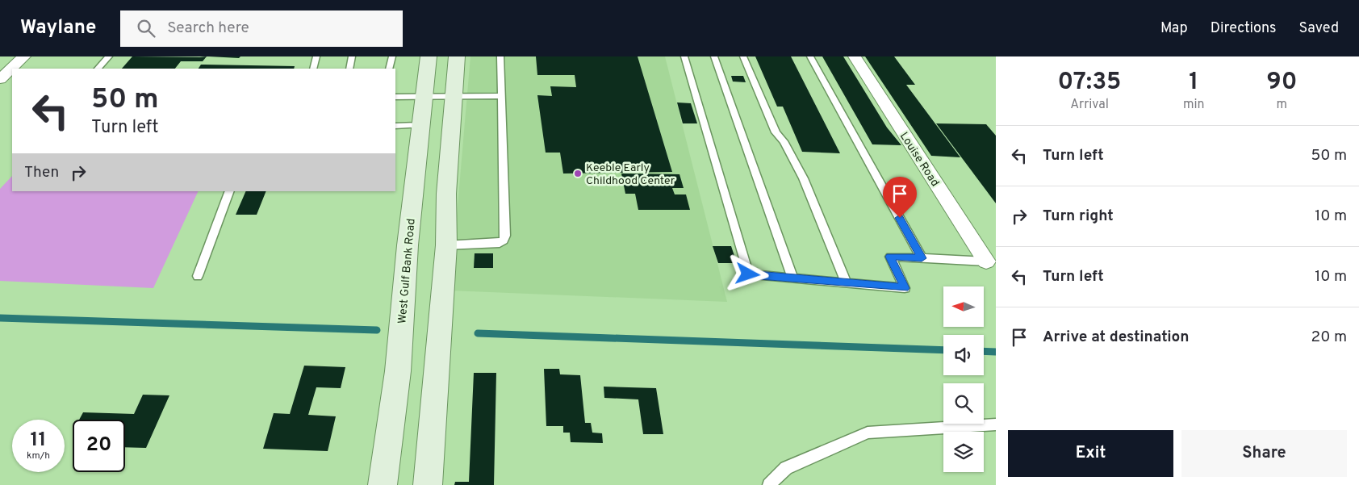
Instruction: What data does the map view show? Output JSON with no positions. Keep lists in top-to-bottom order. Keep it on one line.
{"streets":{"main road":["West Gulf Bank Road"],"street":["Louise Road"]},"places":["Keeble Early Childhood Center"],"north":"left","page":{"header":"Waylane","search":"Search here","nav":["Map","Directions","Saved"],"eta":["07:35","Arrival","1","min","90","m"],"turn":["50 m","Turn left"],"list":[{"name":"Turn left","value":"50 m"},{"name":"Turn right","value":"10 m"},{"name":"Turn left","value":"10 m"},{"name":"Arrive at destination","value":"20 m"}],"then":"Then","speed":"11 km/h","limit":"20","buttons":["Exit","Share"]}}
